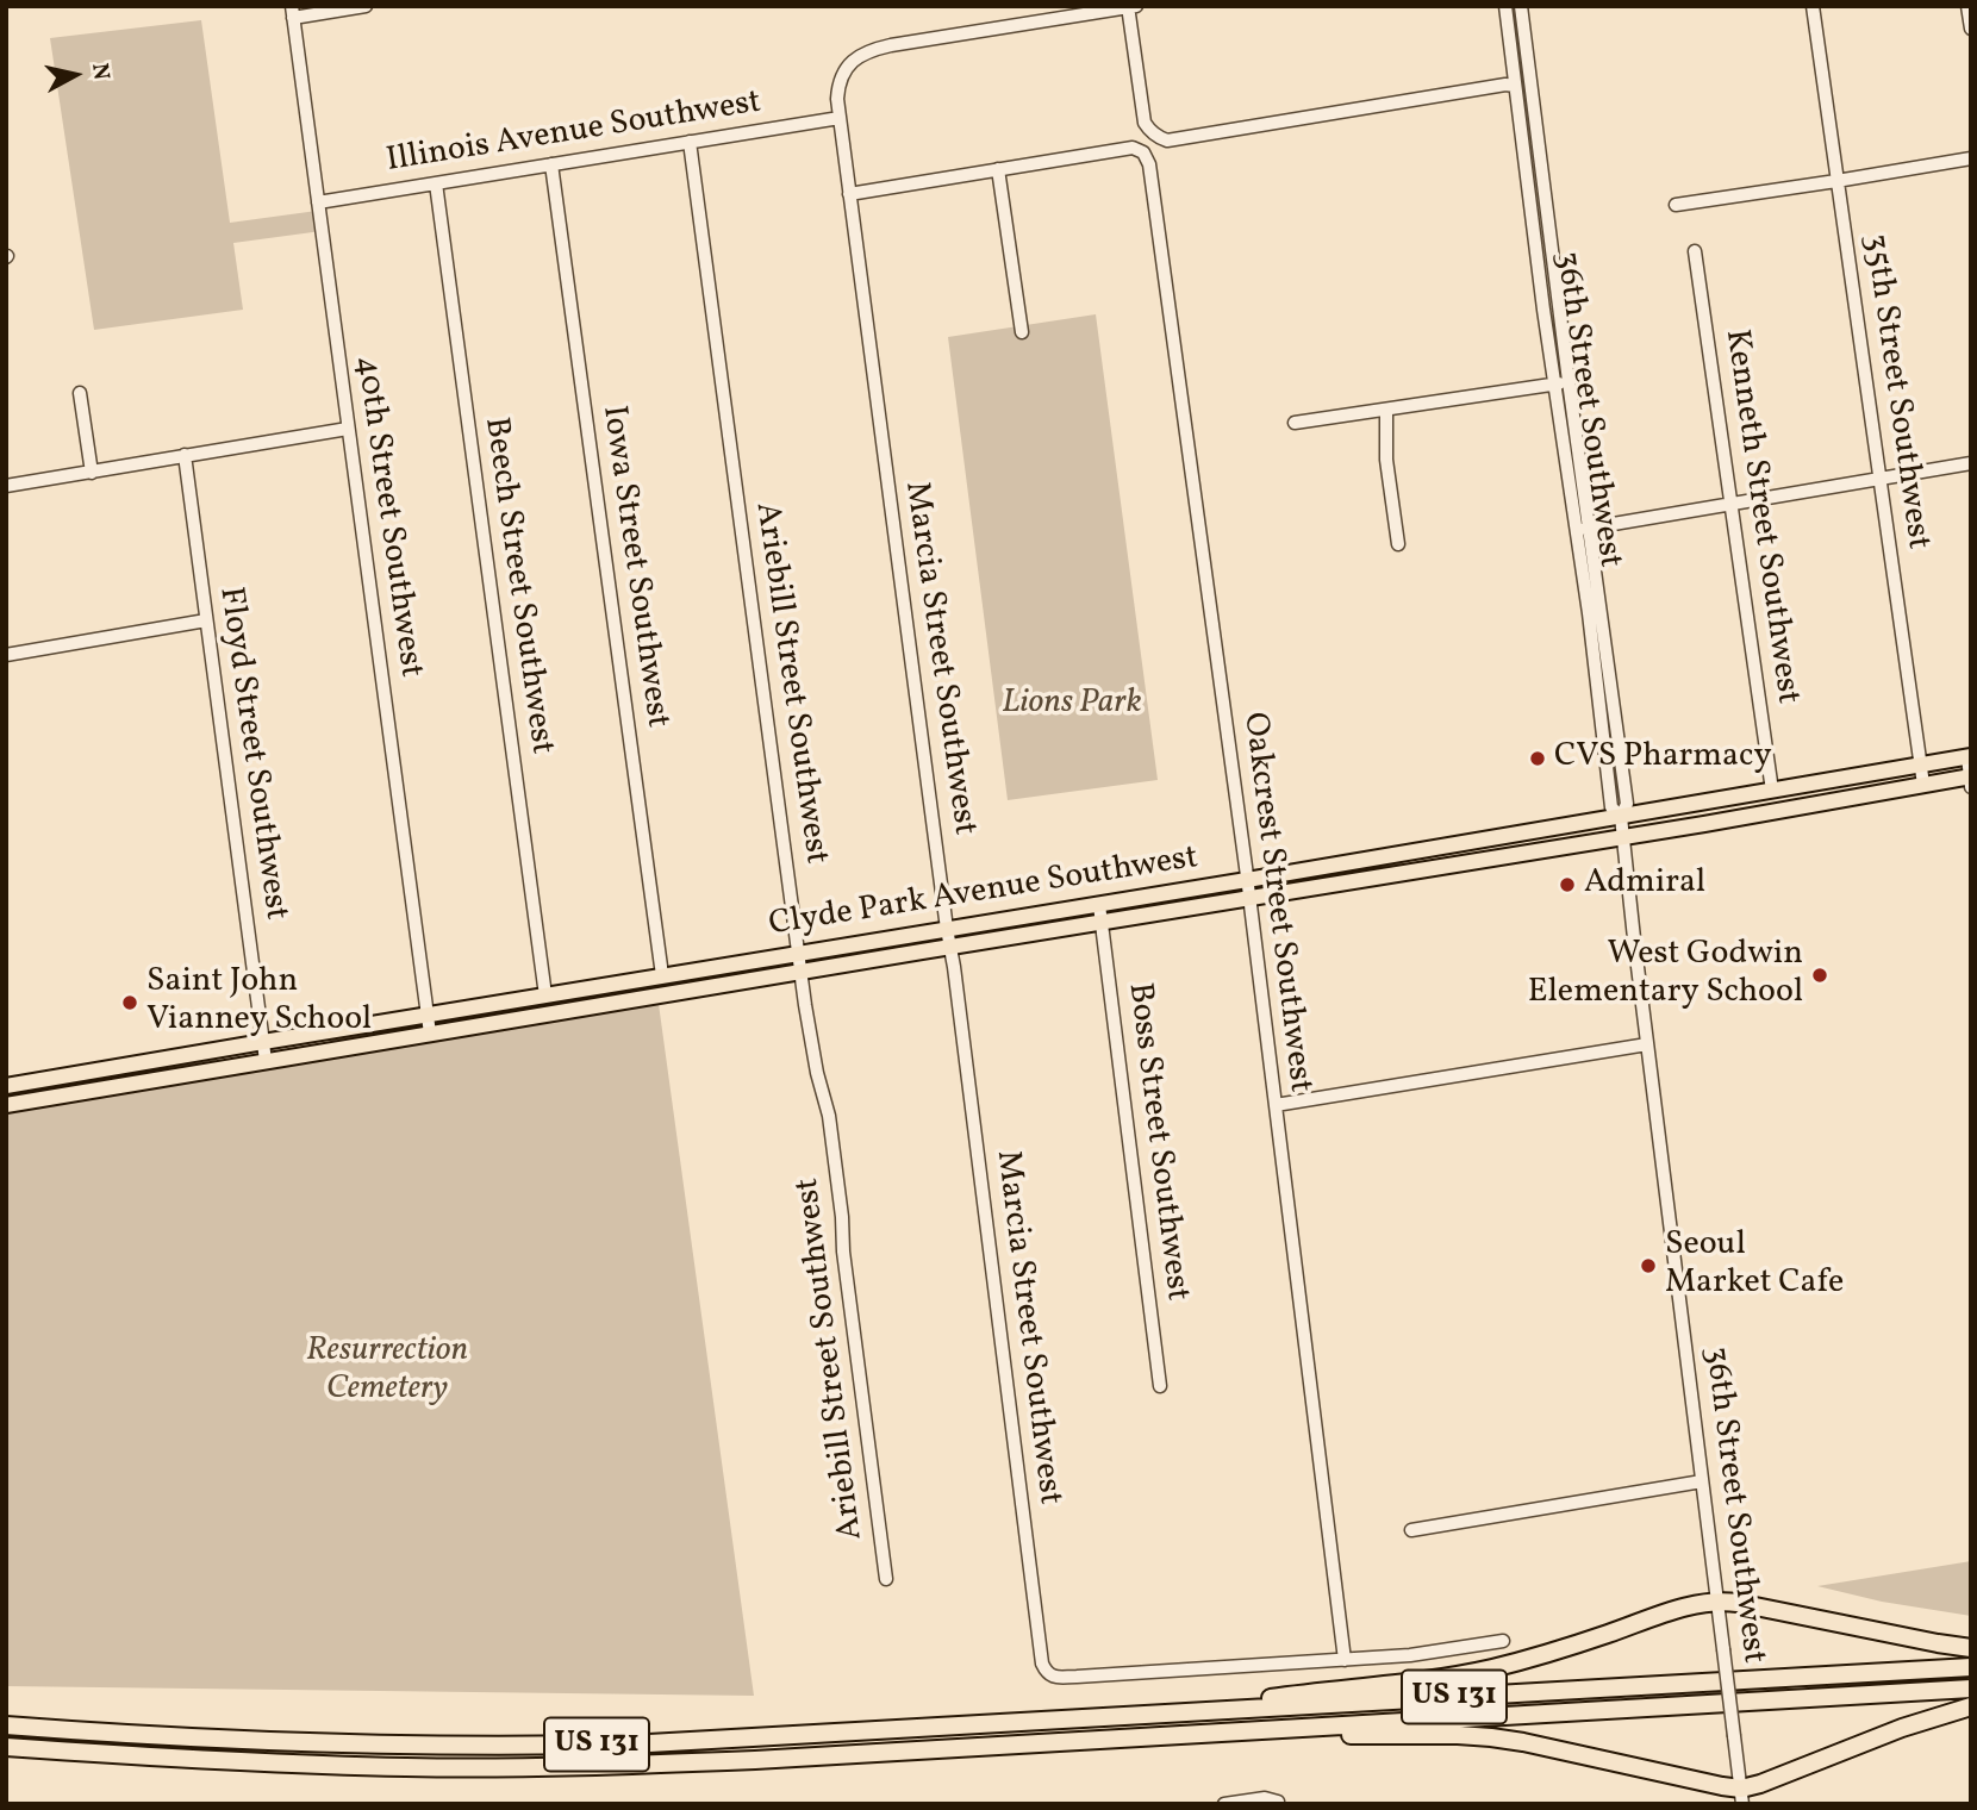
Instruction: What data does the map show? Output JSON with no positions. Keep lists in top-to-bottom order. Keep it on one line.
{"streets":{"highway":["US 131"],"main road":["Clyde Park Avenue Southwest"],"street":["Illinois Avenue Southwest","35th Street Southwest","36th Street Southwest","40th Street Southwest","Kenneth Street Southwest","Iowa Street Southwest","Beech Street Southwest","Marcia Street Southwest","Ariebill Street Southwest","Floyd Street Southwest","Oakcrest Street Southwest","Boss Street Southwest"]},"crossings":[["Illinois Avenue Southwest","40th Street Southwest"],["Illinois Avenue Southwest","Iowa Street Southwest"],["Illinois Avenue Southwest","Beech Street Southwest"],["Illinois Avenue Southwest","Marcia Street Southwest"],["Illinois Avenue Southwest","Ariebill Street Southwest"],["35th Street Southwest","Clyde Park Avenue Southwest"],["36th Street Southwest","Clyde Park Avenue Southwest"],["40th Street Southwest","Clyde Park Avenue Southwest"],["Kenneth Street Southwest","Clyde Park Avenue Southwest"],["Iowa Street Southwest","Clyde Park Avenue Southwest"],["Beech Street Southwest","Clyde Park Avenue Southwest"],["Marcia Street Southwest","Clyde Park Avenue Southwest"],["Marcia Street Southwest","Oakcrest Street Southwest"],["Ariebill Street Southwest","Clyde Park Avenue Southwest"],["Floyd Street Southwest","Clyde Park Avenue Southwest"],["Clyde Park Avenue Southwest","Oakcrest Street Southwest"],["Clyde Park Avenue Southwest","Boss Street Southwest"]],"parks":["Lions Park","Resurrection Cemetery"],"places":["CVS Pharmacy","Admiral","West Godwin Elementary School","Saint John Vianney School","Seoul Market Cafe"],"north":"right"}
